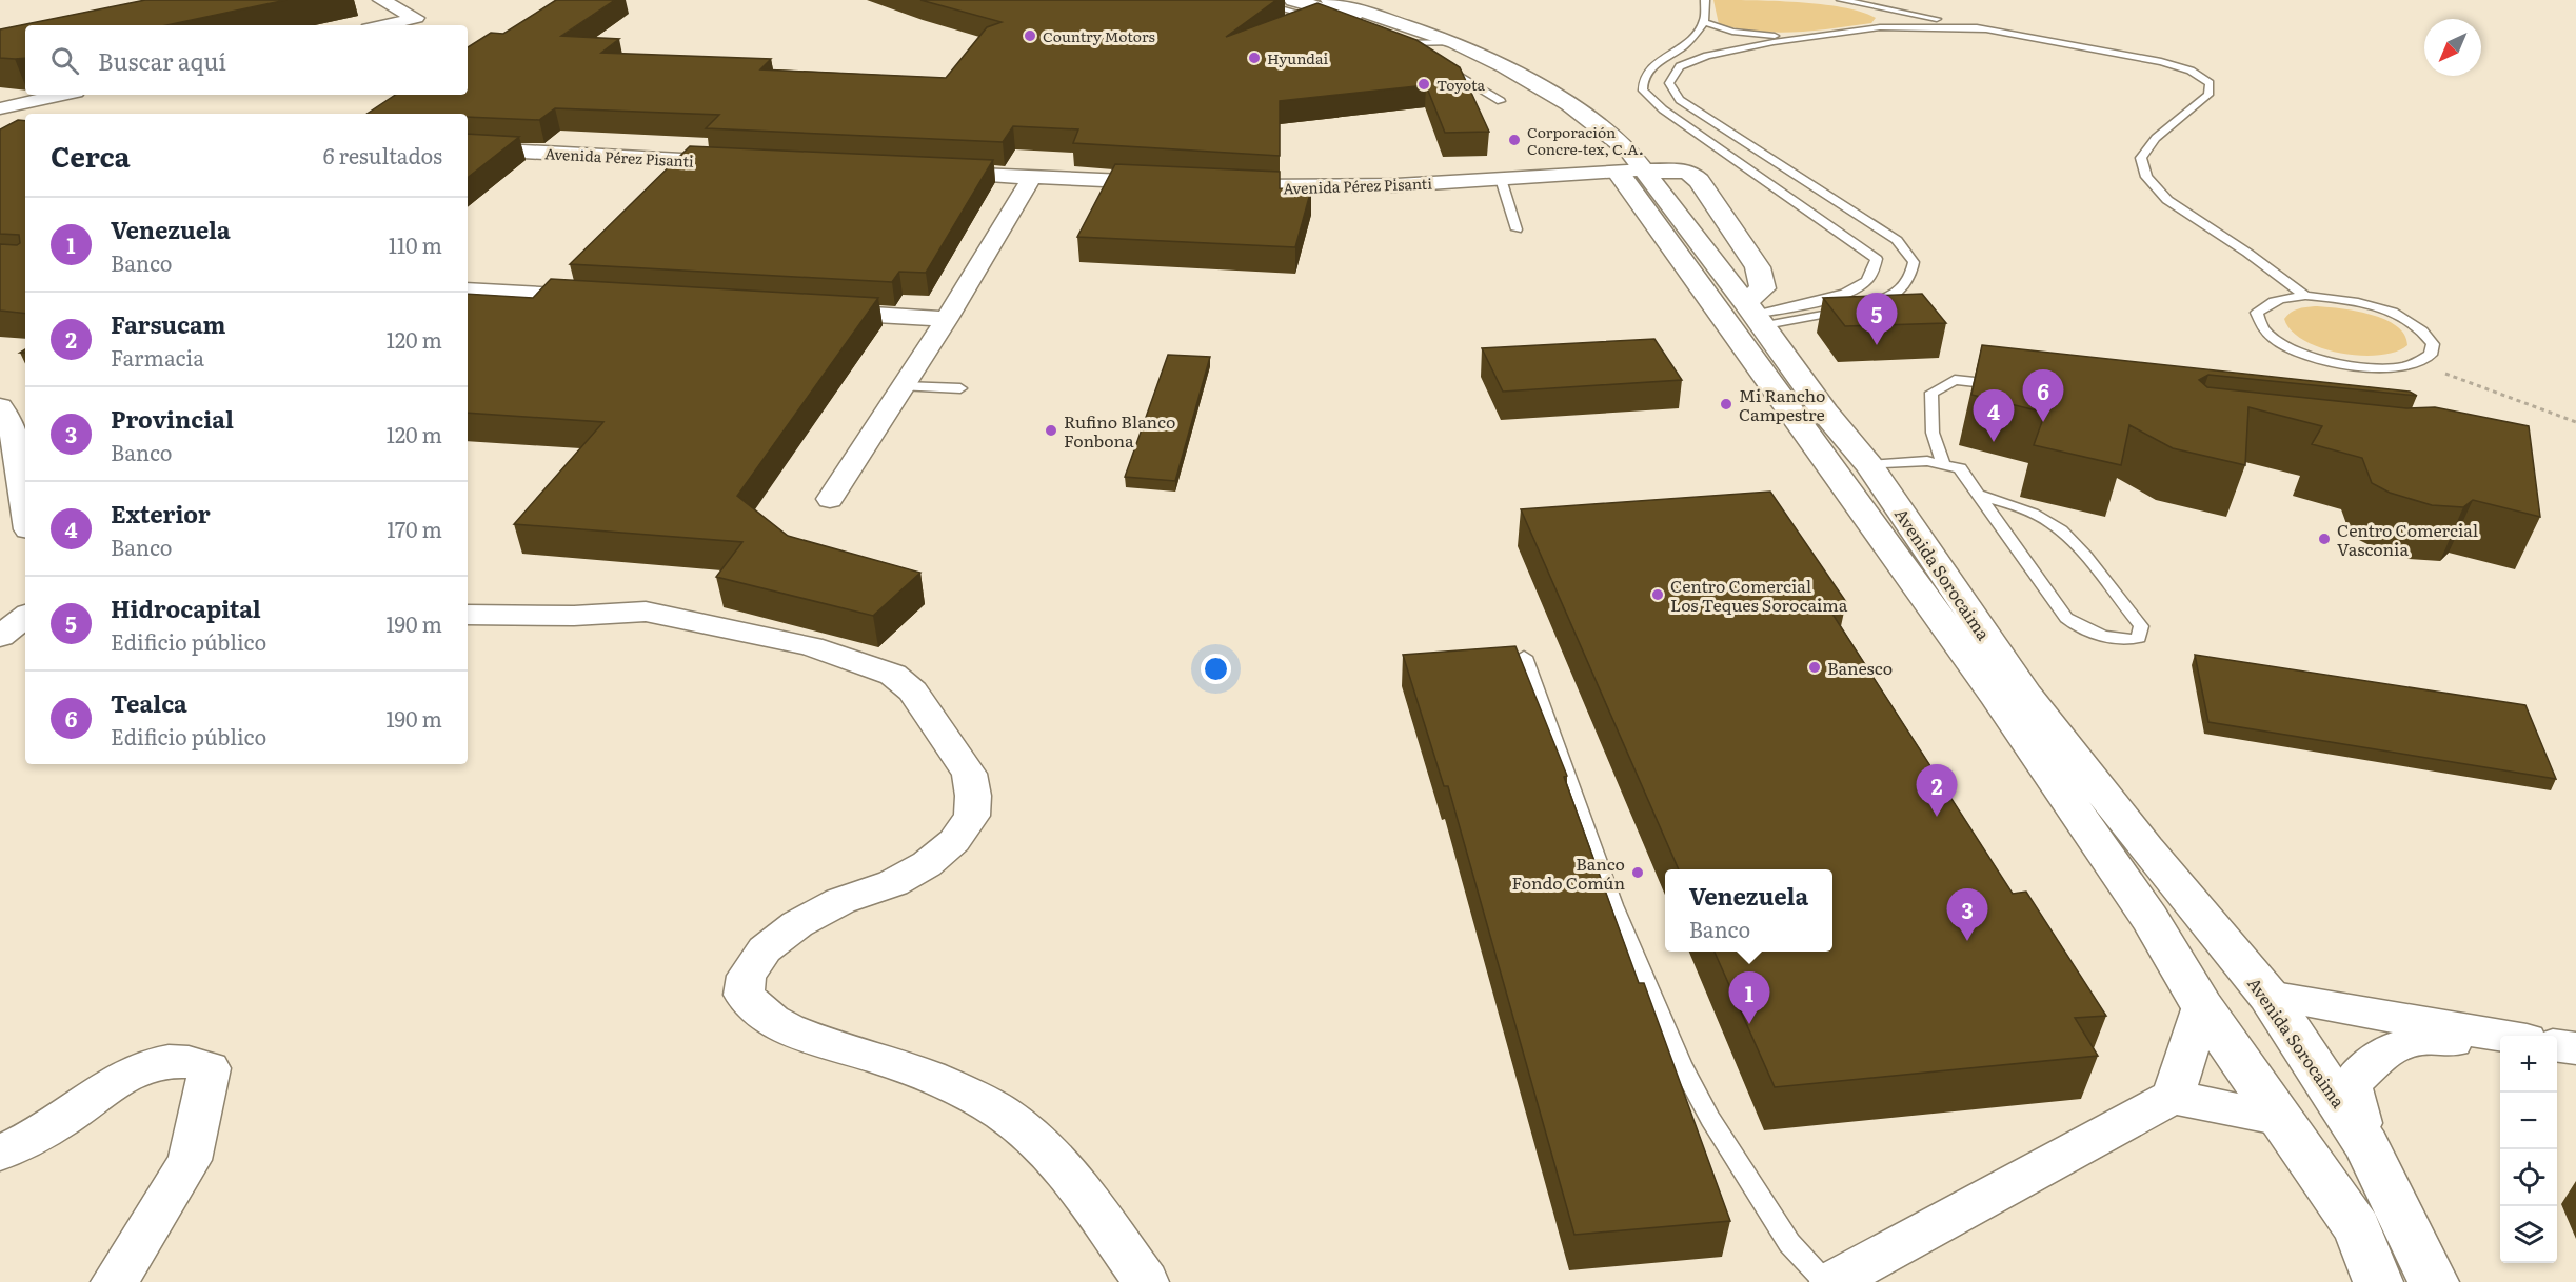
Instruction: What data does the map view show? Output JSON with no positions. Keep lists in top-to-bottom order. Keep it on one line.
{"streets":{"main road":["Avenida Sorocaima"],"street":["Avenida Pérez Pisanti"]},"crossings":[["Avenida Pérez Pisanti","Avenida Sorocaima"]],"places":["Country Motors","Hyundai","Toyota","Corporación Concre-tex, C.A.","Mi Rancho Campestre","Rufino Blanco Fonbona","Centro Comercial Vasconia","Centro Comercial Los Teques Sorocaima","Banesco","Banco Fondo Común"],"north":"bottom left","page":{"search":"Buscar aquí","heading":["Cerca","6 resultados"],"list":[{"mark":"1","name":"Venezuela","note":"Banco","value":"110 m"},{"mark":"2","name":"Farsucam","note":"Farmacia","value":"120 m"},{"mark":"3","name":"Provincial","note":"Banco","value":"120 m"},{"mark":"4","name":"Exterior","note":"Banco","value":"170 m"},{"mark":"5","name":"Hidrocapital","note":"Edificio público","value":"190 m"},{"mark":"6","name":"Tealca","note":"Edificio público","value":"190 m"}],"pins":["5","6","4","2","3","1"],"popup":["Venezuela","Banco"],"map_buttons":["+","−"]}}
